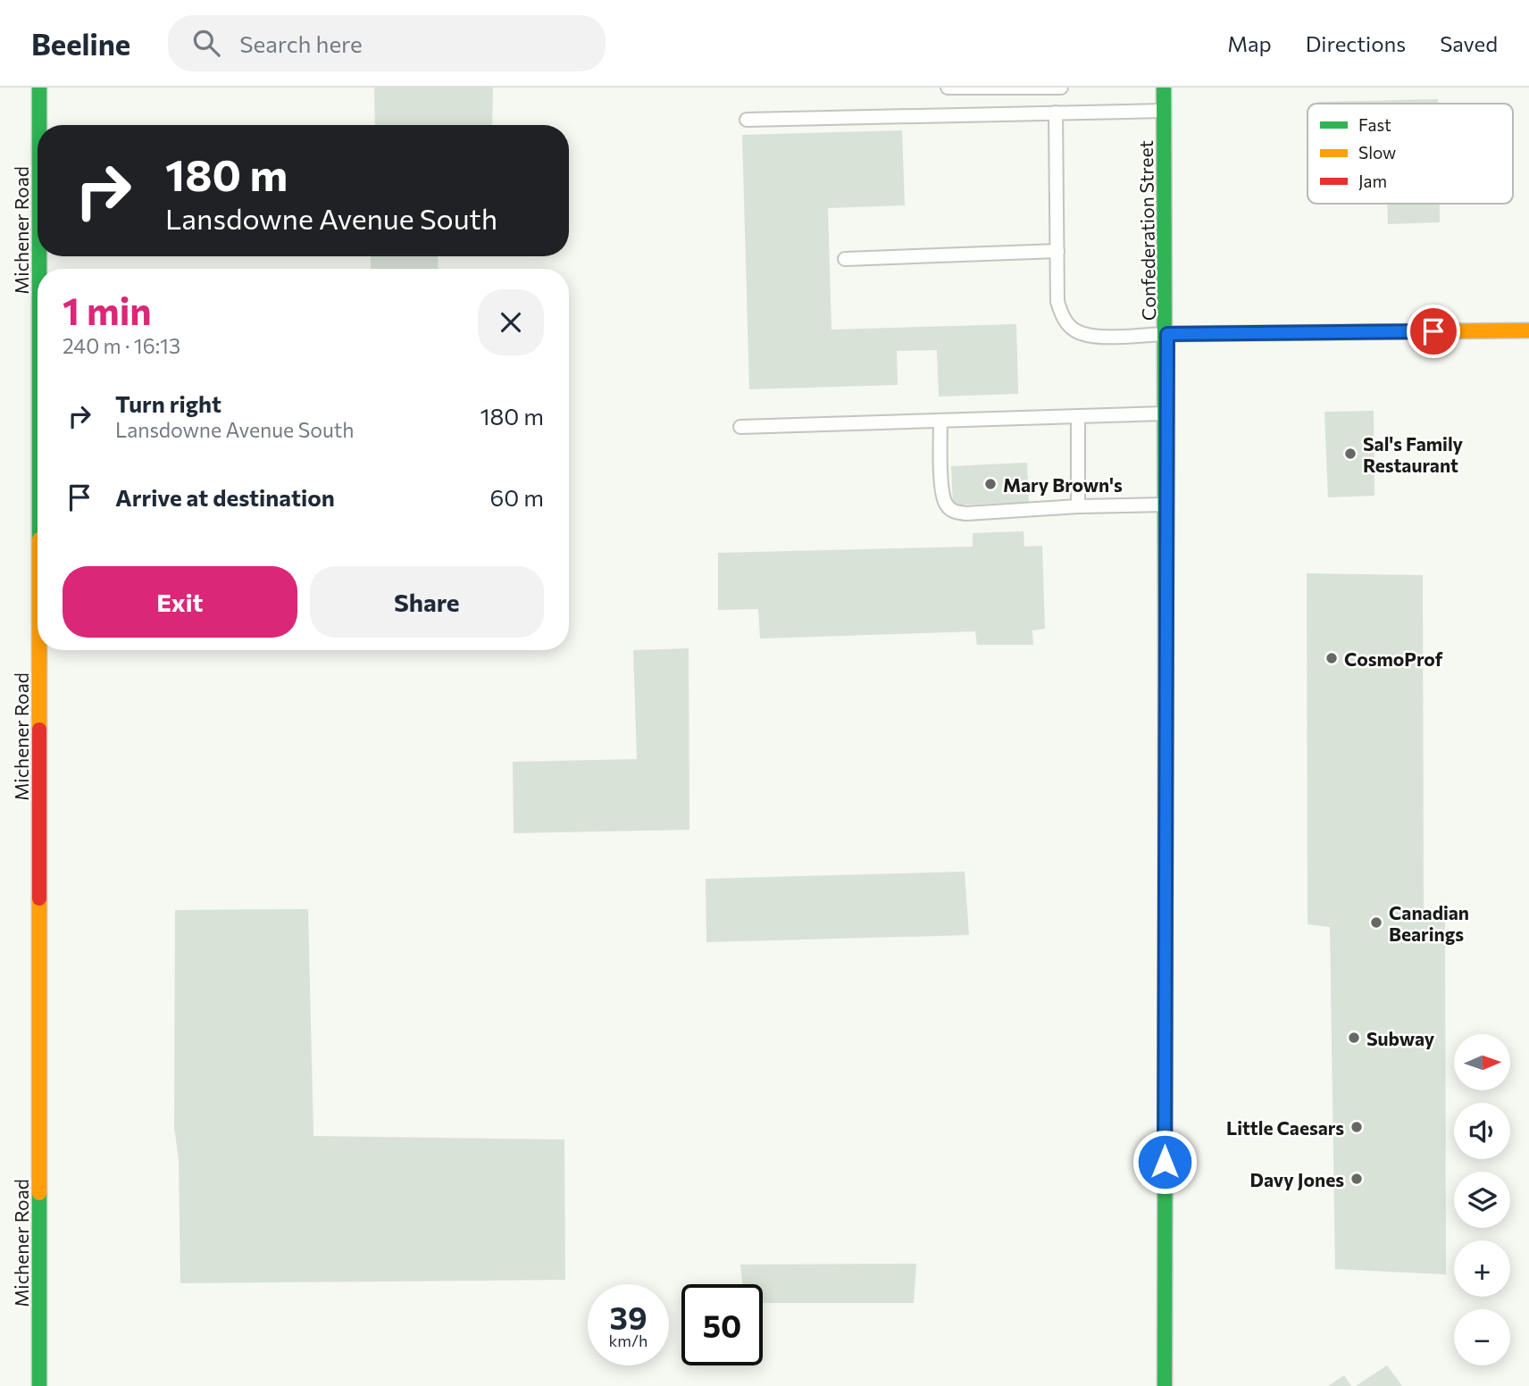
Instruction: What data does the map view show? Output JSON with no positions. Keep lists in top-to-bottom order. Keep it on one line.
{"streets":{"street":["Michener Road","Confederation Street"]},"places":["Sal's Family Restaurant","Mary Brown's","CosmoProf","Canadian Bearings","Subway","Little Caesars","Davy Jones"],"legend":["Fast","Slow","Jam"],"north":"right","page":{"header":"Beeline","search":"Search here","nav":["Map","Directions","Saved"],"turn":["180 m","Lansdowne Avenue South"],"heading":["1 min","240 m · 16:13"],"list":[{"name":"Turn right","note":"Lansdowne Avenue South","value":"180 m"},{"name":"Arrive at destination","value":"60 m"}],"buttons":["Exit","Share"],"map_buttons":["+","−"],"speed":"39 km/h","limit":"50"}}
